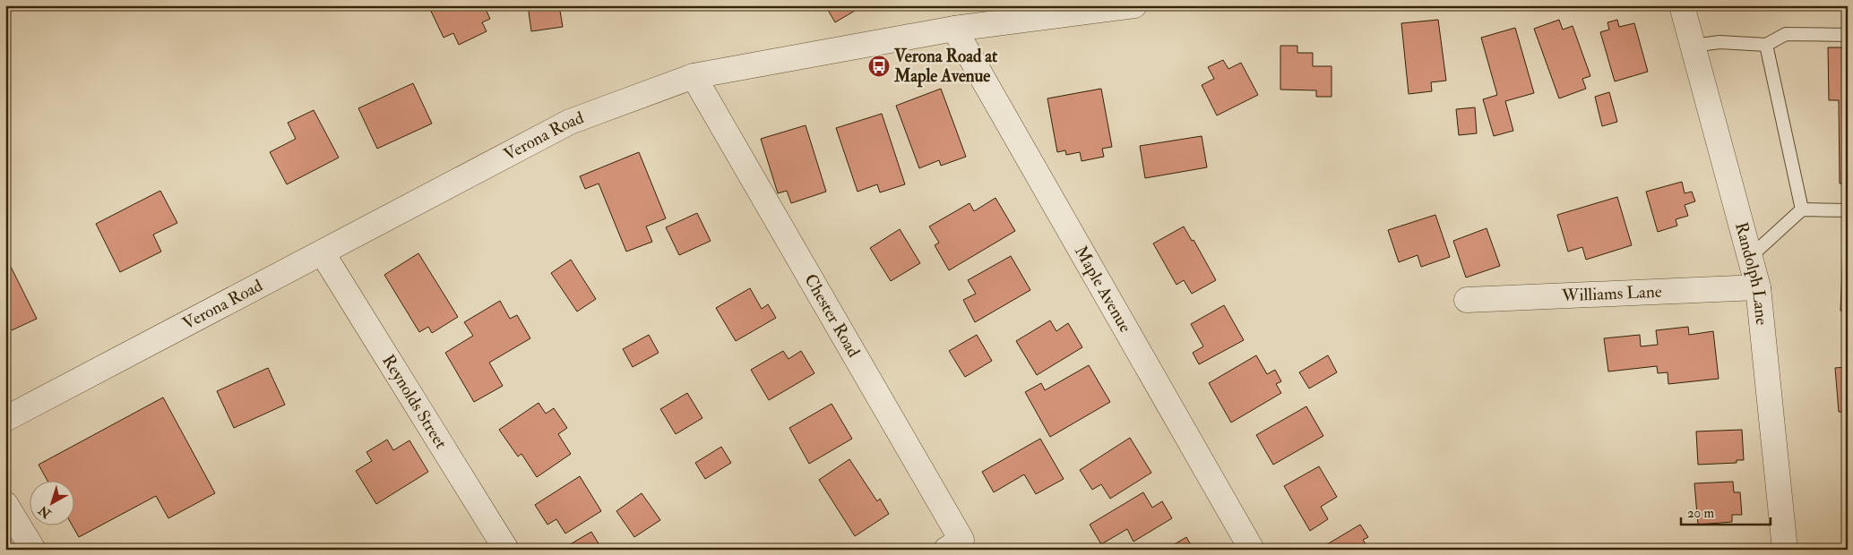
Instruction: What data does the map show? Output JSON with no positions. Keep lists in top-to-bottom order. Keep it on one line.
{"streets":{"street":["Verona Road","Randolph Lane","Maple Avenue","Williams Lane","Chester Road","Reynolds Street"]},"crossings":[["Verona Road","Maple Avenue"],["Verona Road","Chester Road"],["Verona Road","Reynolds Street"],["Randolph Lane","Williams Lane"]],"places":{"bus stop":["Verona Road at Maple Avenue"]},"scale_bar":"20 m","north":"bottom left"}
